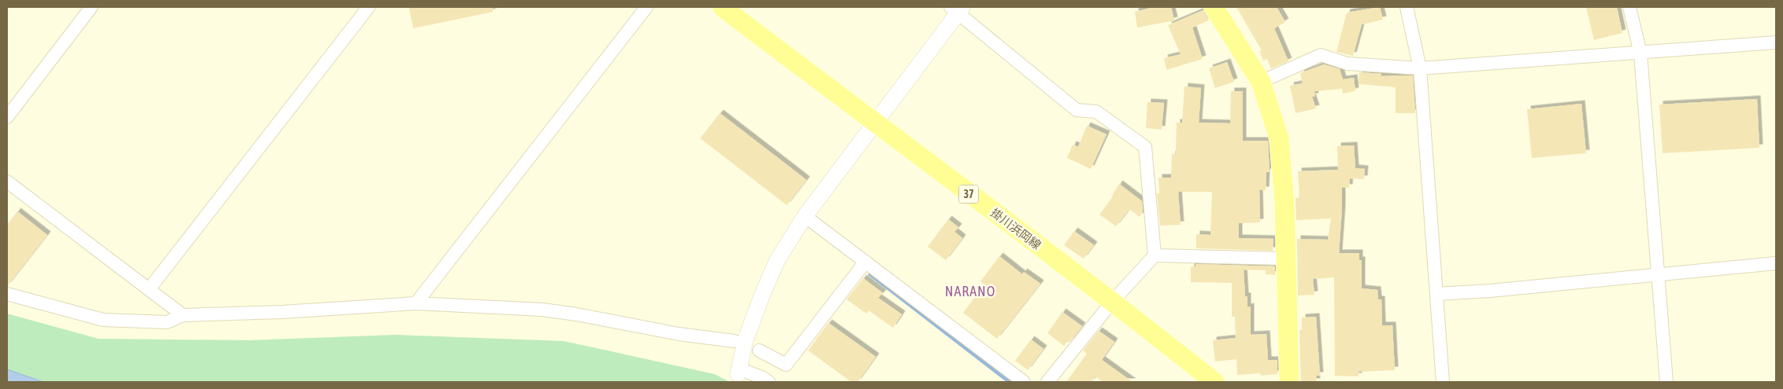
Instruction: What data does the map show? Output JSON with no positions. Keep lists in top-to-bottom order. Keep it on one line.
{"streets":{"main road":["37","掛川浜岡線"]},"districts":["NARANO"]}
